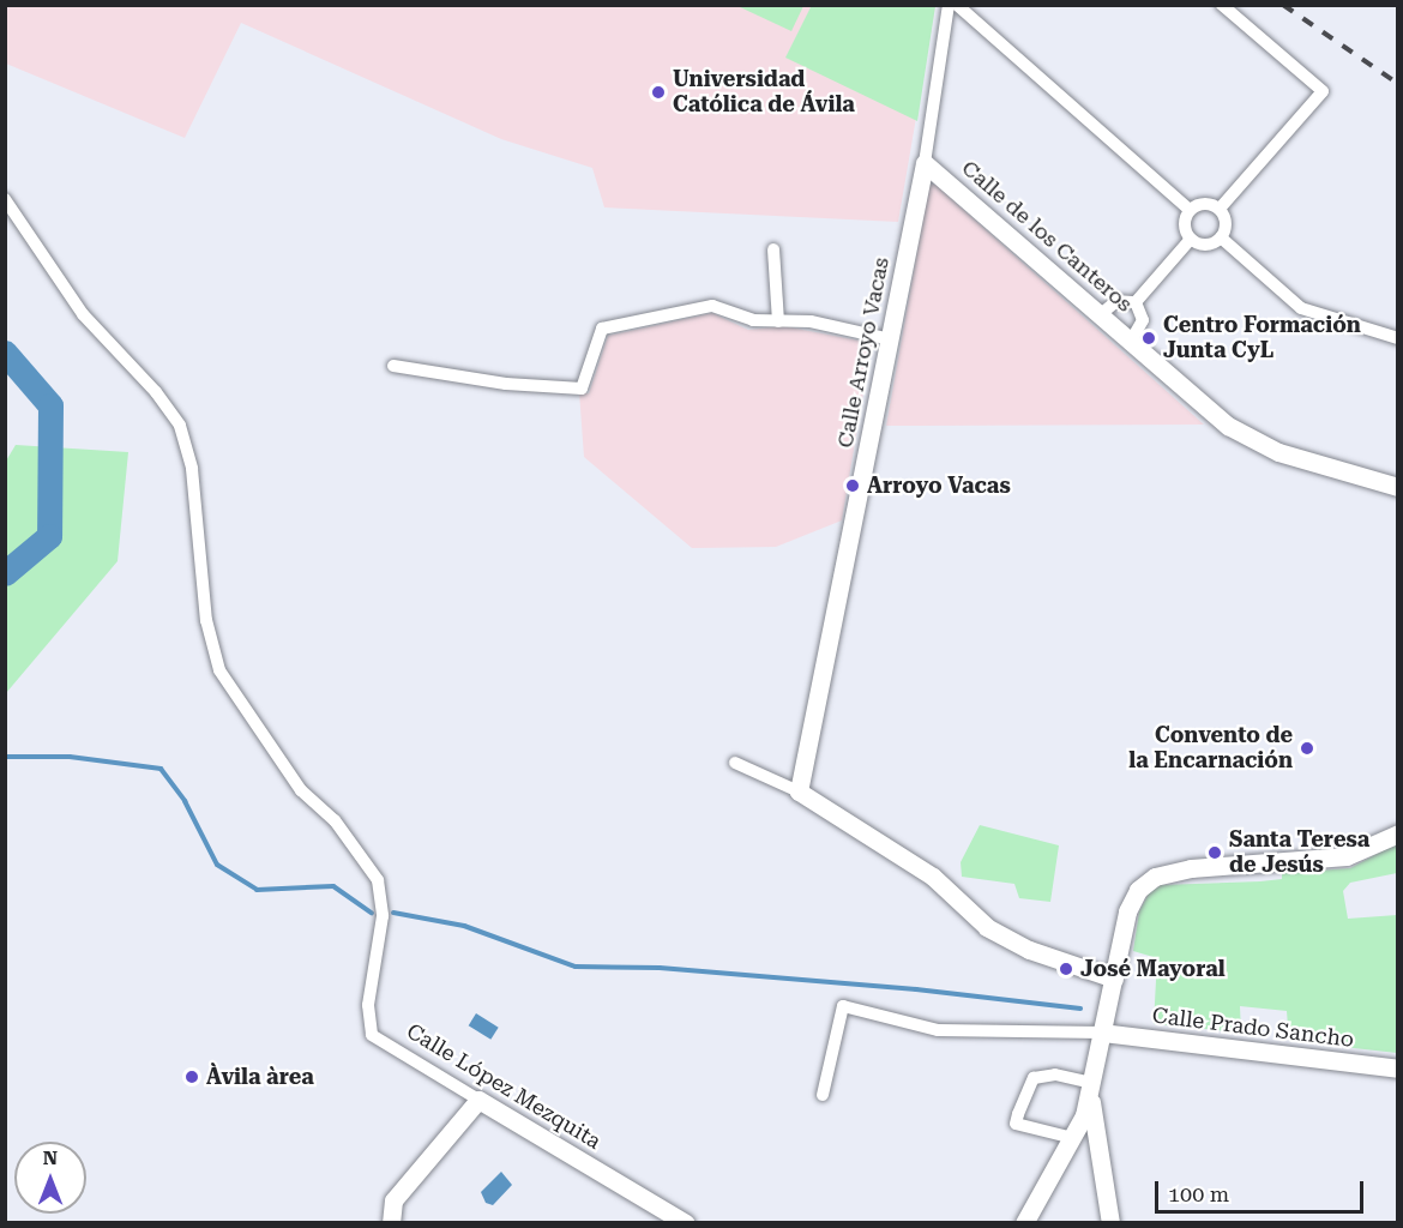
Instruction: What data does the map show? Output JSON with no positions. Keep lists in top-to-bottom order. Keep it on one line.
{"streets":{"street":["Calle de los Canteros","Calle Arroyo Vacas","Calle Prado Sancho","Calle López Mezquita"]},"crossings":[["Calle de los Canteros","Calle Arroyo Vacas"]],"places":["Universidad Católica de Ávila","Centro Formación Junta CyL","Arroyo Vacas","Convento de la Encarnación","Santa Teresa de Jesús","José Mayoral","Àvila àrea"],"scale_bar":"100 m","north":"top"}
